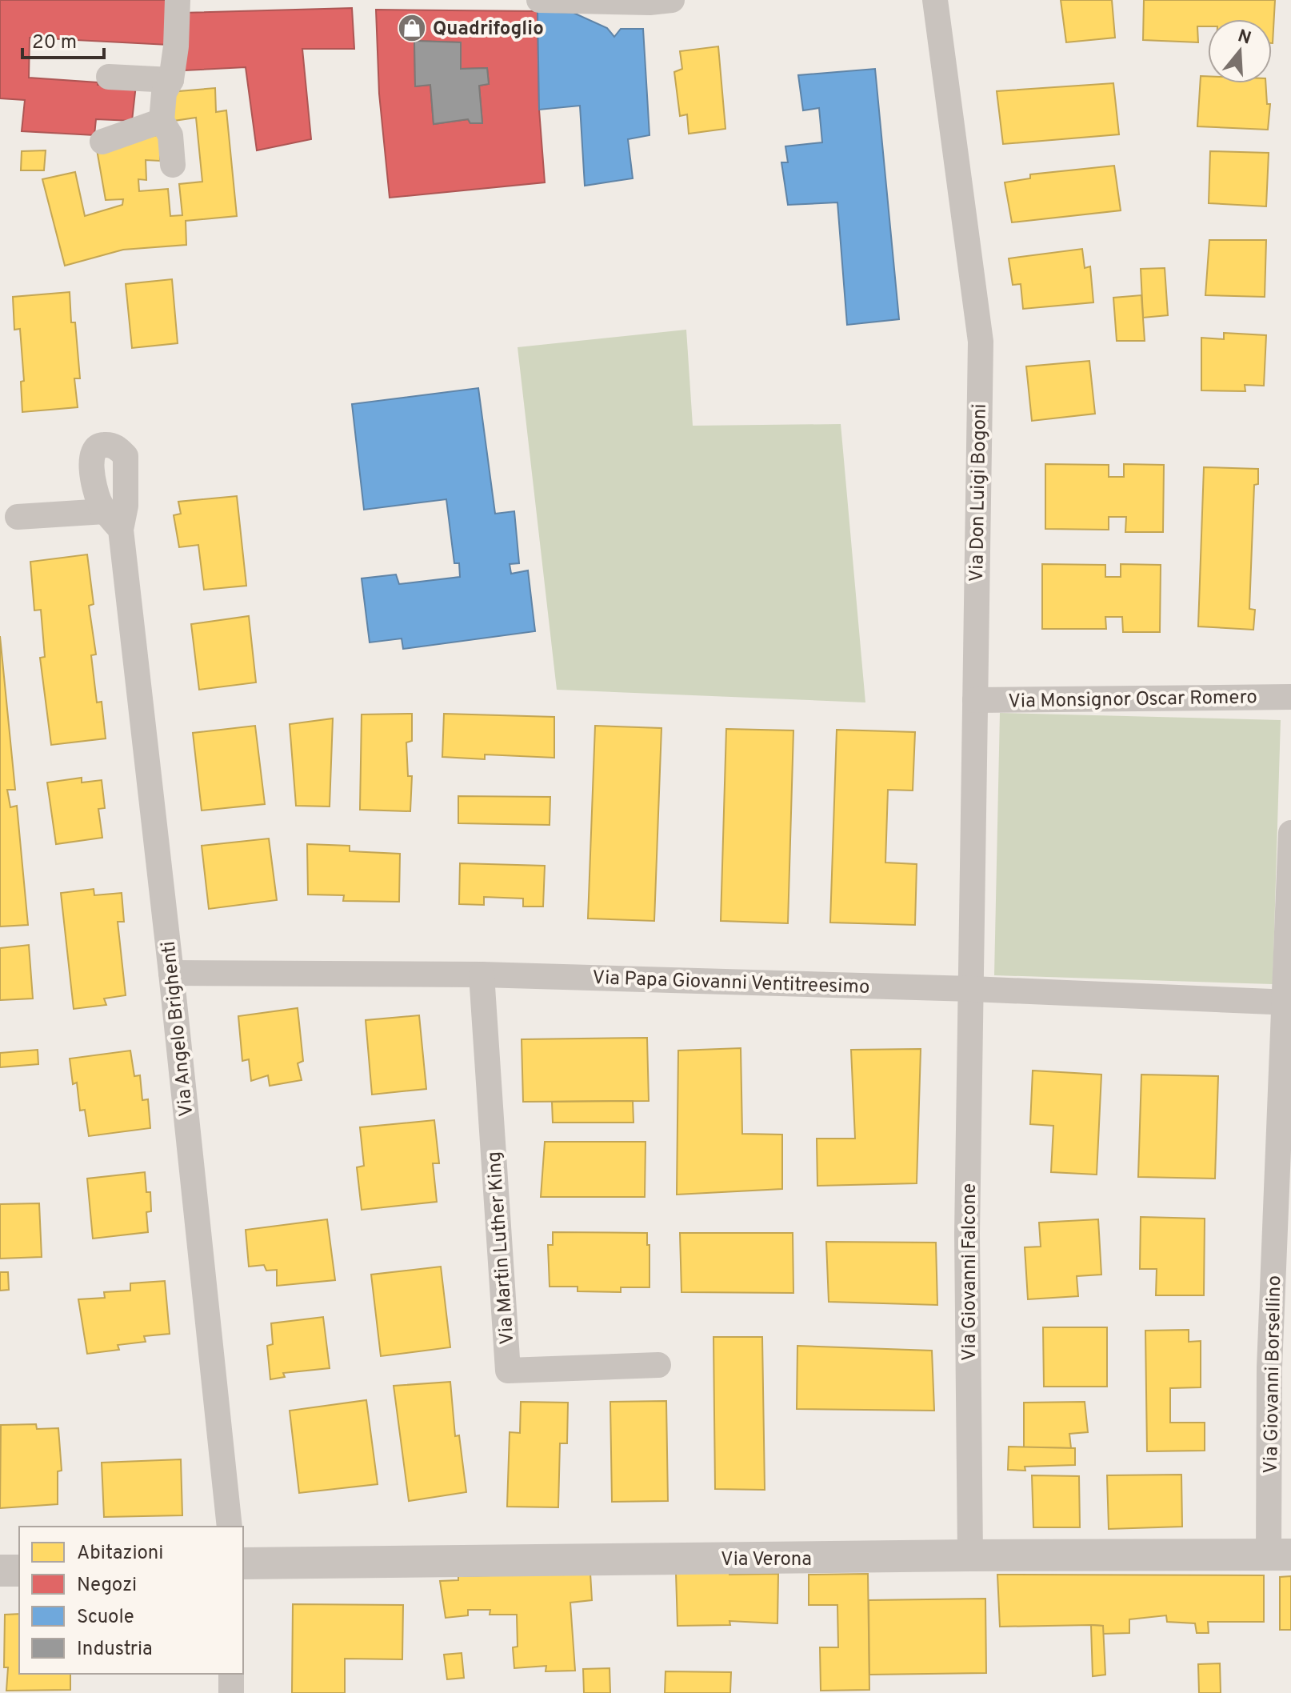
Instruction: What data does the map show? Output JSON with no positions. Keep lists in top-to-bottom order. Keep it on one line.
{"streets":{"street":["Via Don Luigi Bogoni","Via Monsignor Oscar Romero","Via Papa Giovanni Ventitreesimo","Via Angelo Brighenti","Via Martin Luther King","Via Giovanni Falcone","Via Giovanni Borsellino","Via Verona"]},"crossings":[["Via Don Luigi Bogoni","Via Monsignor Oscar Romero"],["Via Don Luigi Bogoni","Via Papa Giovanni Ventitreesimo"],["Via Don Luigi Bogoni","Via Giovanni Falcone"],["Via Papa Giovanni Ventitreesimo","Via Angelo Brighenti"],["Via Papa Giovanni Ventitreesimo","Via Martin Luther King"],["Via Papa Giovanni Ventitreesimo","Via Giovanni Falcone"],["Via Papa Giovanni Ventitreesimo","Via Giovanni Borsellino"],["Via Giovanni Falcone","Via Verona"],["Via Giovanni Borsellino","Via Verona"]],"places":{"shop":["Quadrifoglio"]},"legend":["Abitazioni","Negozi","Scuole","Industria"],"scale_bar":"20 m","north":"top"}
